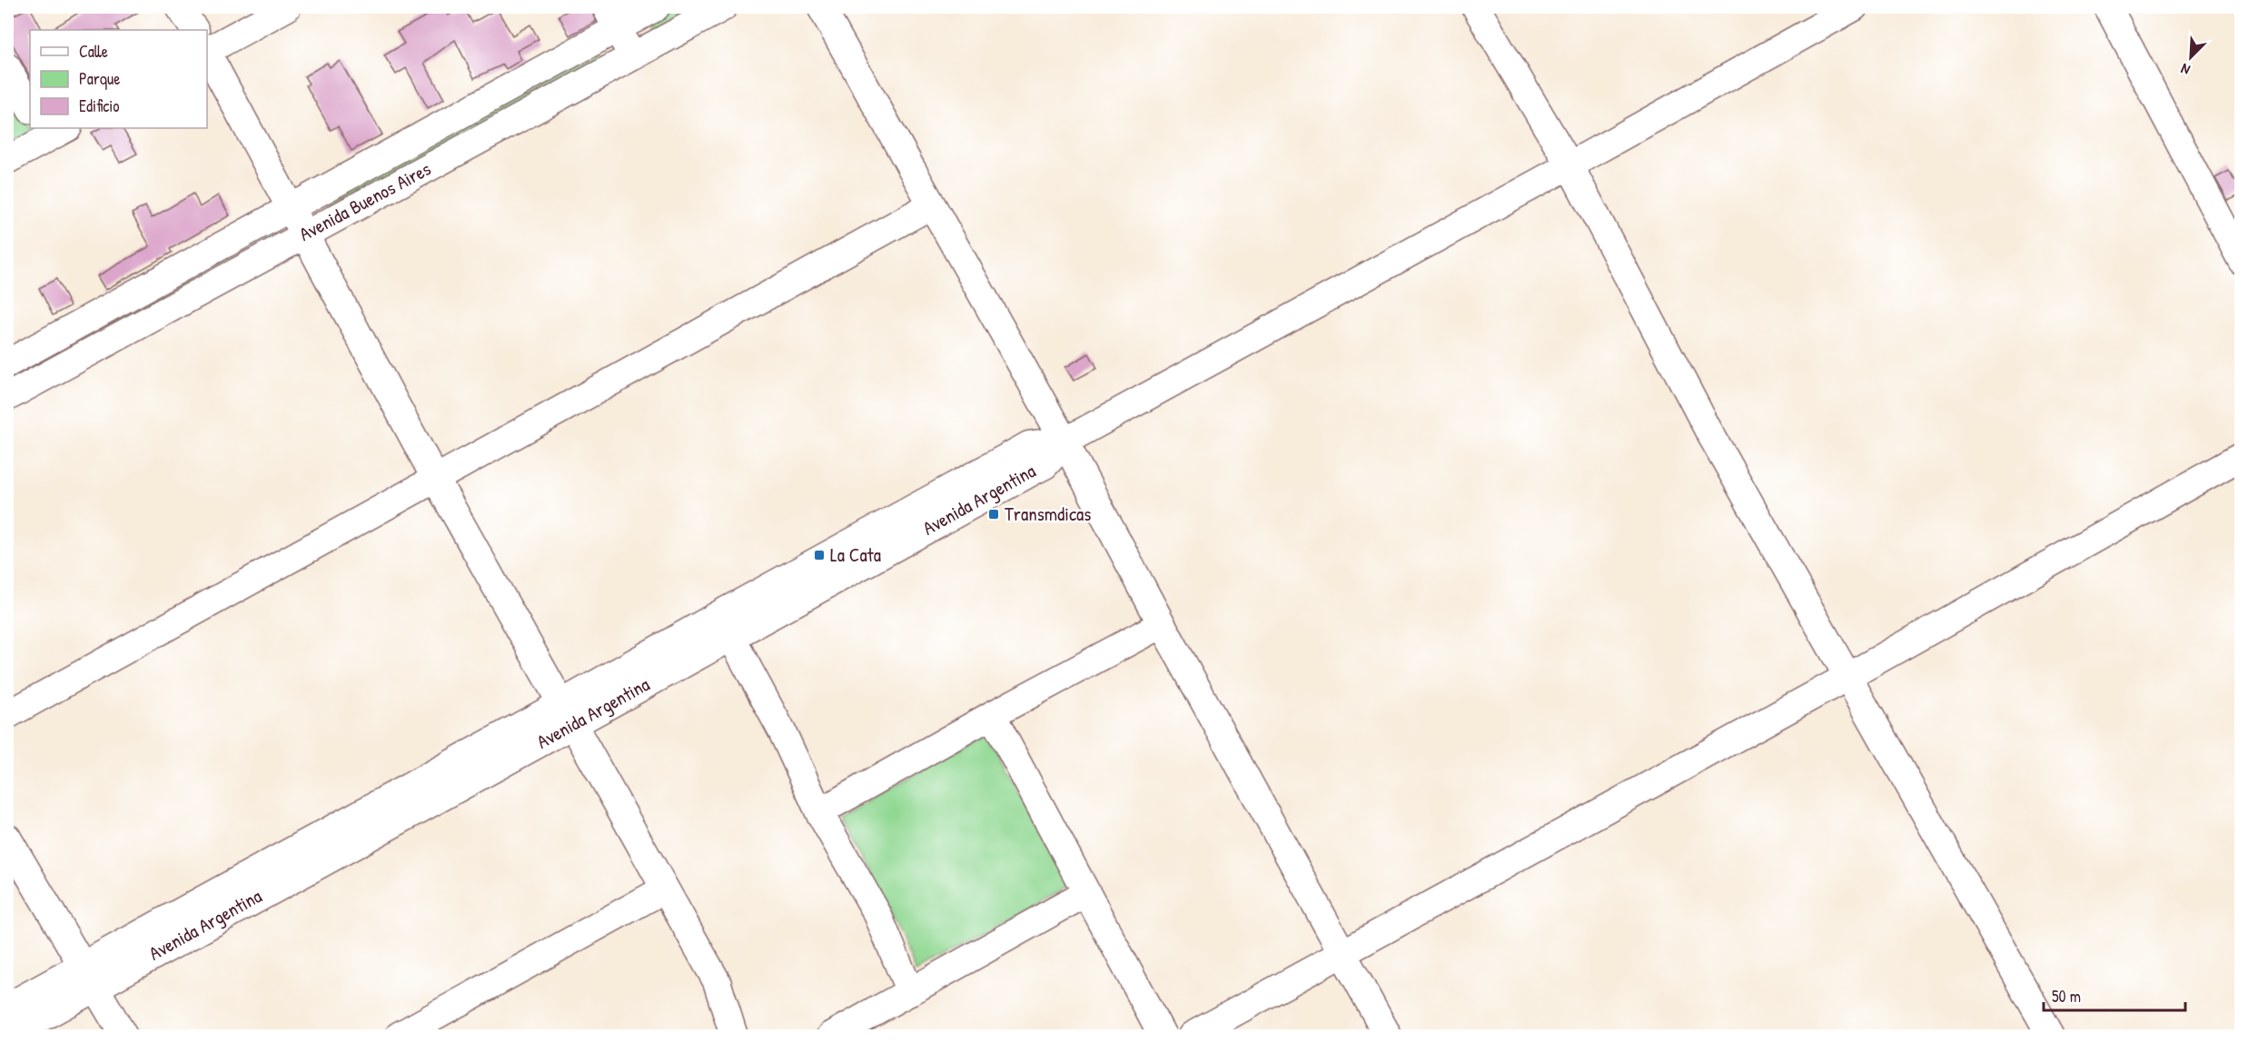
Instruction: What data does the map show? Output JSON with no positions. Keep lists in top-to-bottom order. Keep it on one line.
{"streets":{"main road":["Avenida Argentina"],"street":["Avenida Buenos Aires"]},"places":{"transit":["Transmdicas","La Cata"]},"legend":["Calle","Parque","Edificio"],"scale_bar":"50 m","north":"bottom left"}
